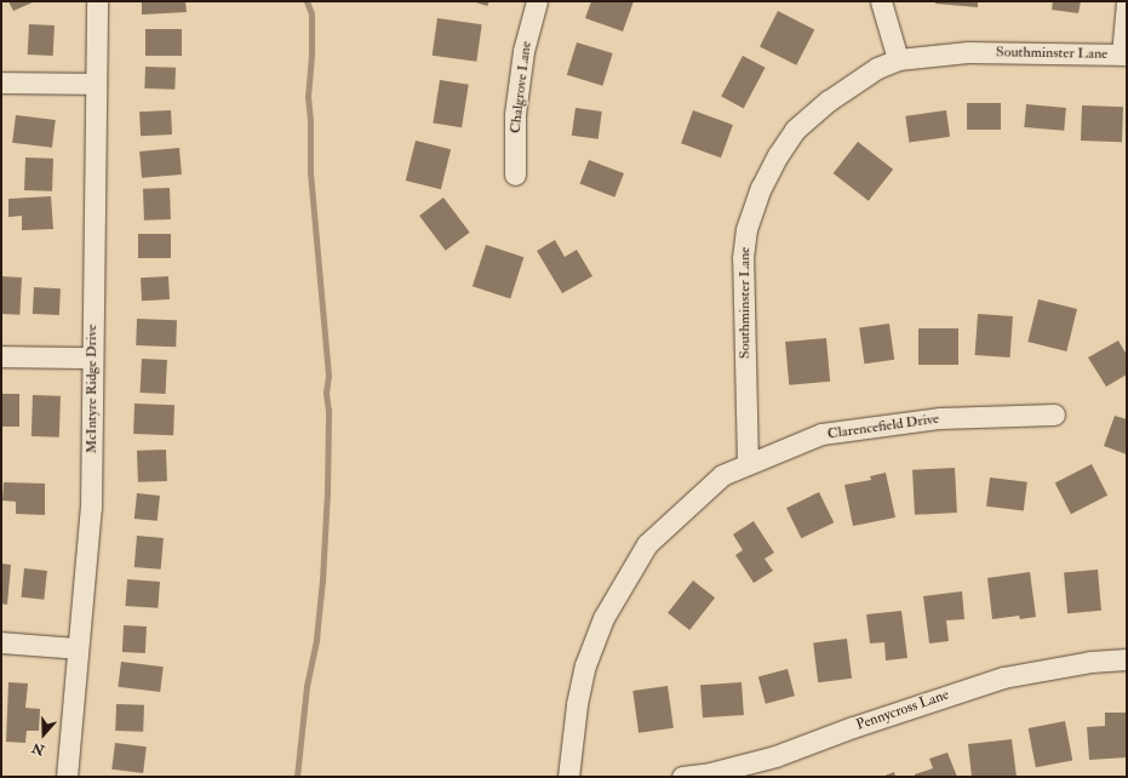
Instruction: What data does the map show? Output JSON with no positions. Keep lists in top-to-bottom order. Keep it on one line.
{"streets":{"street":["Southminster Lane","Chalgrove Lane","McIntyre Ridge Drive","Clarencefield Drive","Pennycross Lane"]},"crossings":[["Southminster Lane","Clarencefield Drive"]],"north":"bottom"}
